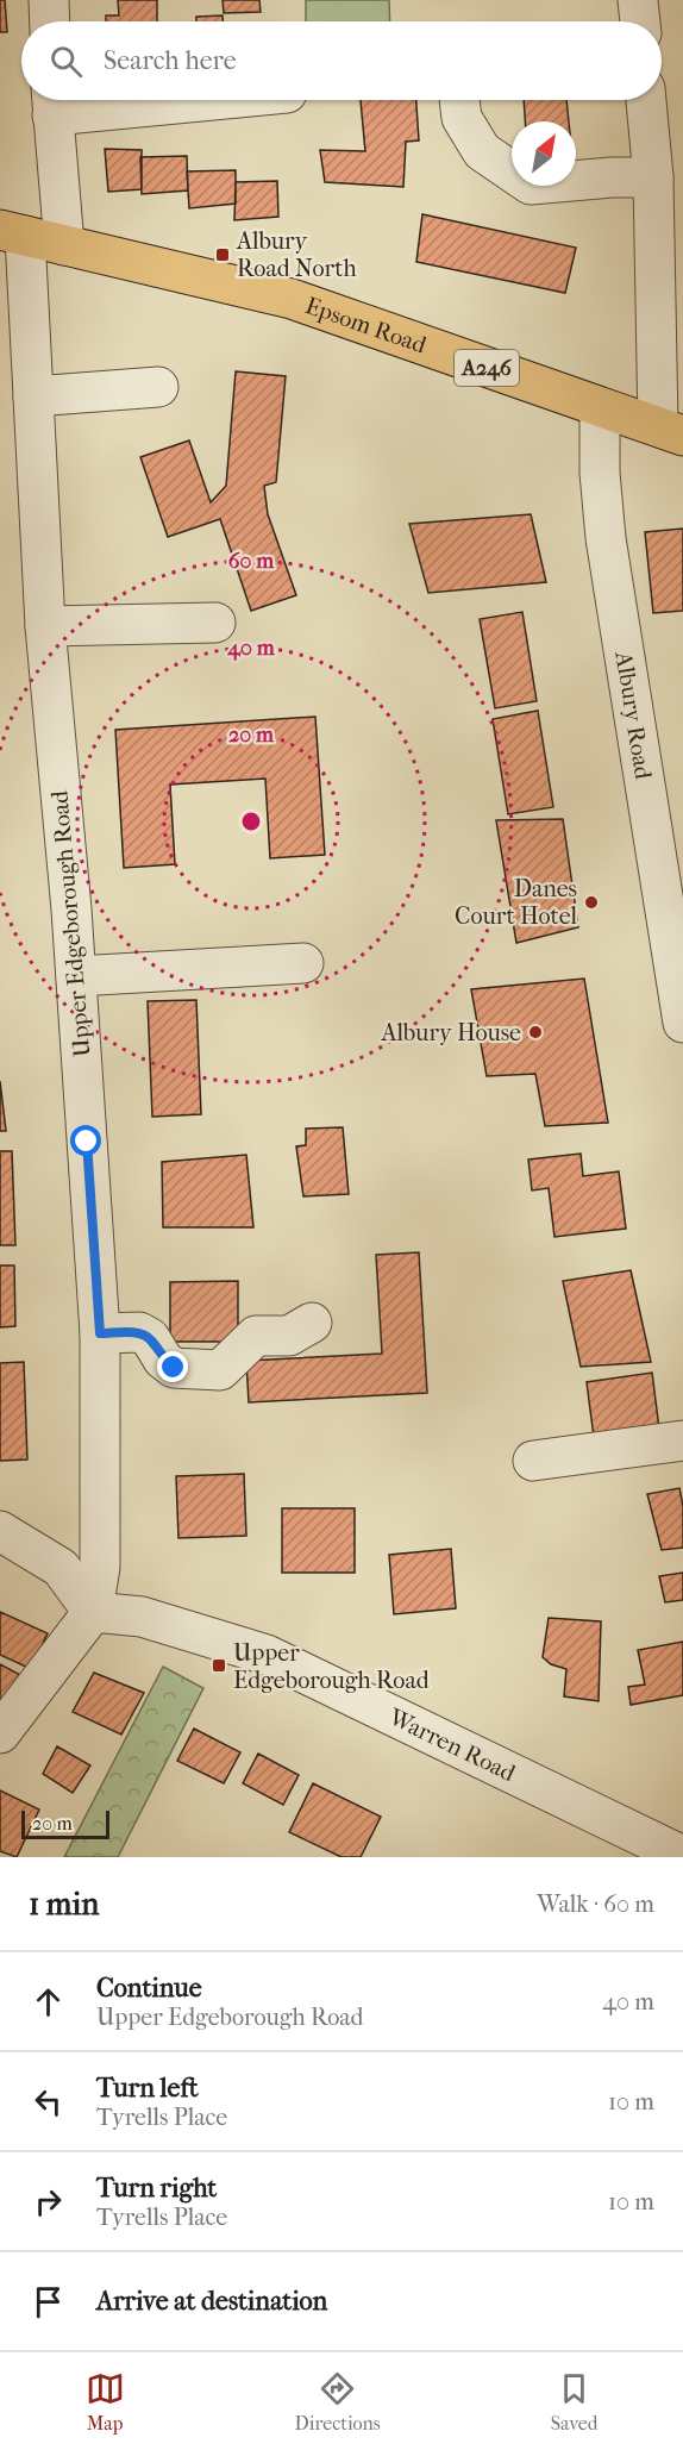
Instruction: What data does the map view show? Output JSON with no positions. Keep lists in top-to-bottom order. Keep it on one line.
{"streets":{"main road":["Epsom Road","A246"],"street":["Albury Road","Upper Edgeborough Road","Warren Road"]},"crossings":[["Epsom Road","Albury Road"],["Epsom Road","Upper Edgeborough Road"],["Upper Edgeborough Road","Warren Road"]],"places":{"transit":["Albury Road North","Upper Edgeborough Road"],"other":["Danes Court Hotel","Albury House"]},"scale_bar":"20 m","north":"top right","page":{"search":"Search here","scale":"20 m","heading":["1 min","Walk · 60 m"],"list":[["Continue","Upper Edgeborough Road","40 m"],["Turn left","Tyrells Place","10 m"],["Turn right","Tyrells Place","10 m"],"Arrive at destination"],"nav":["Map","Directions","Saved"]},"rings":["60 m","40 m","20 m"]}
